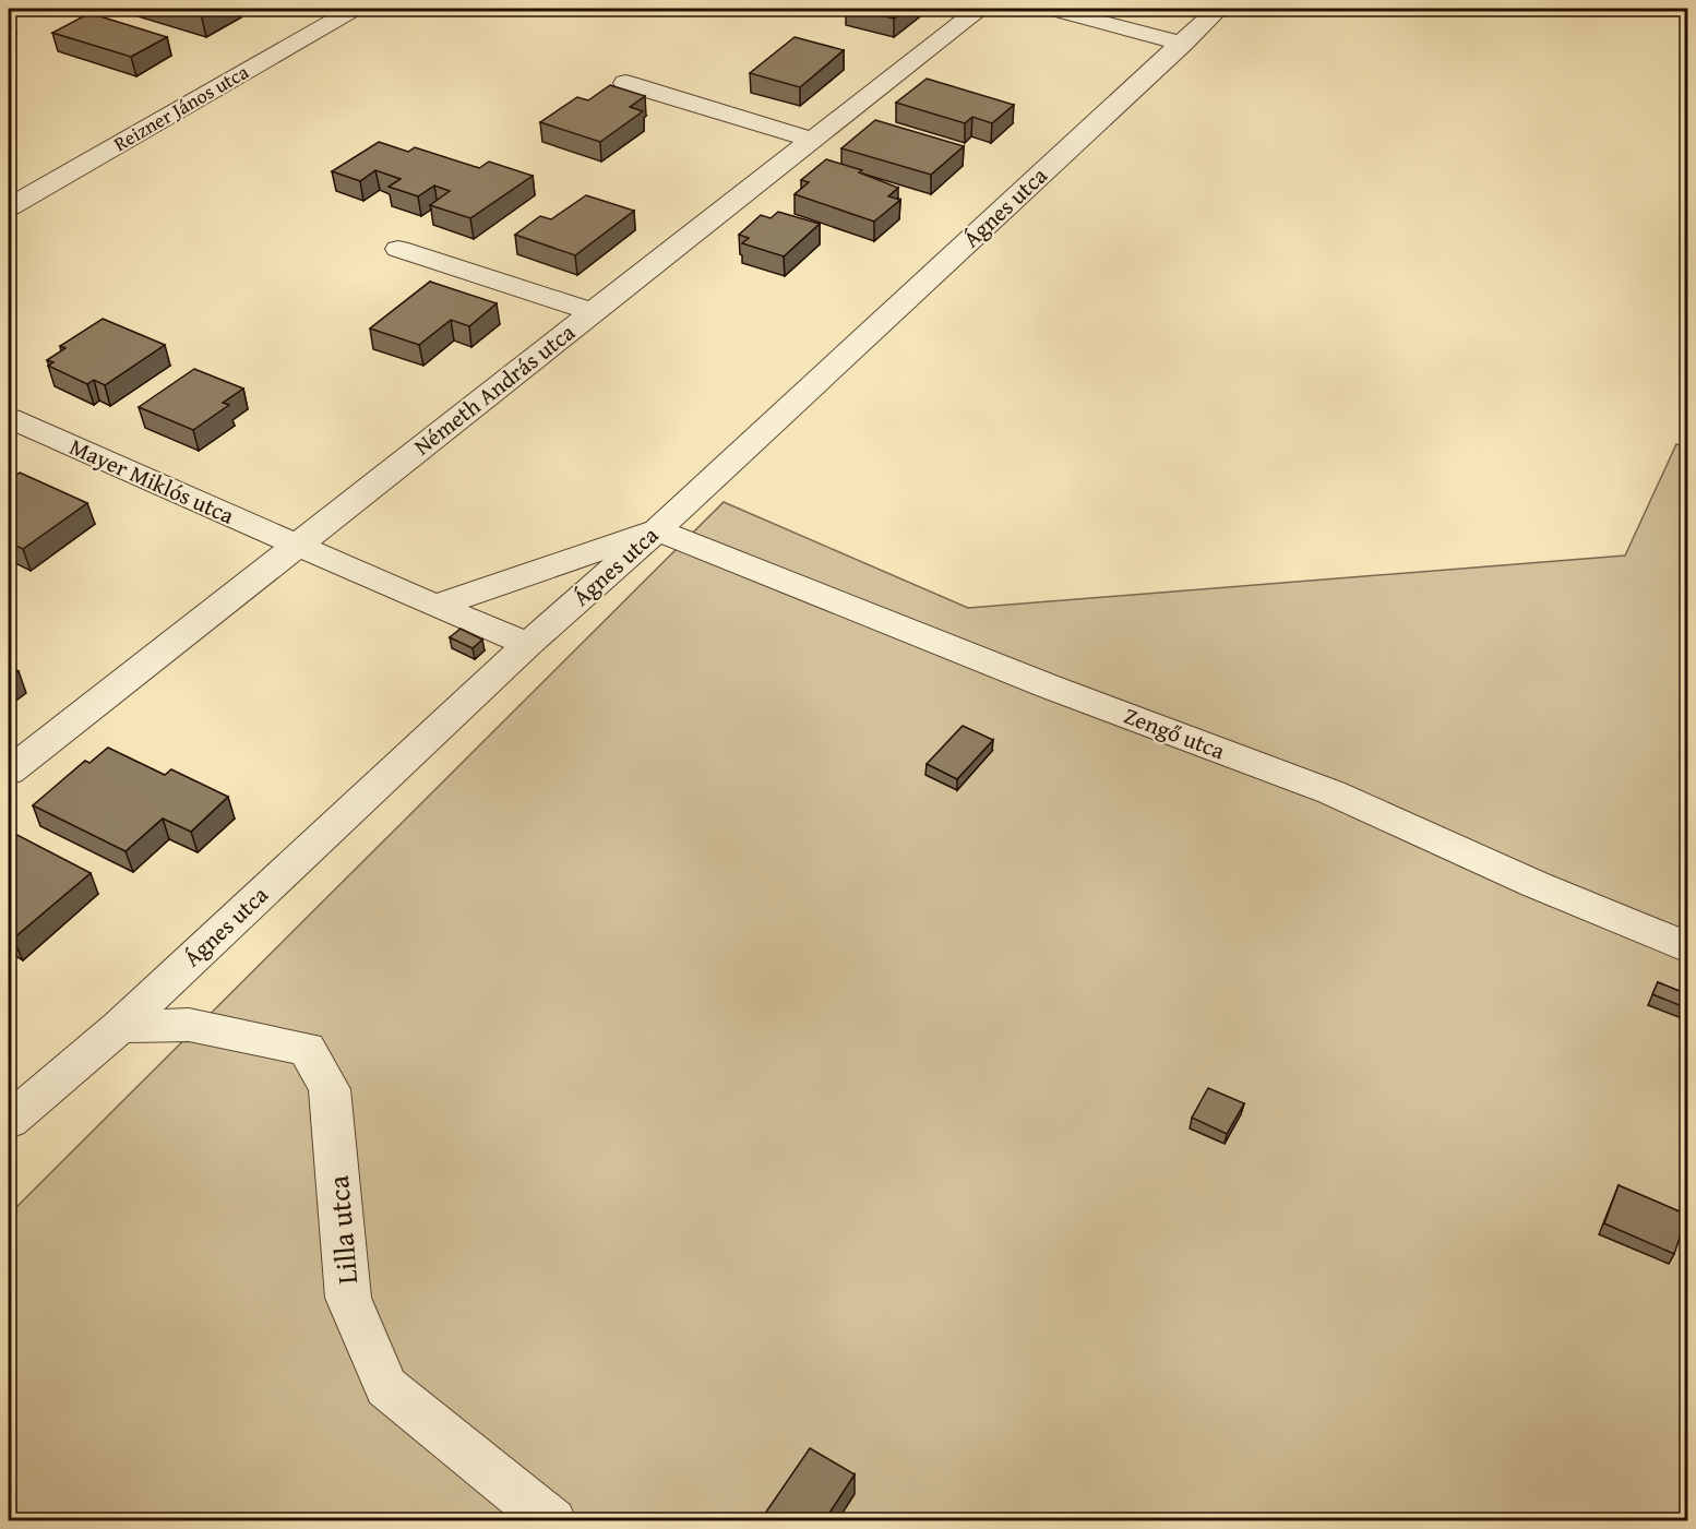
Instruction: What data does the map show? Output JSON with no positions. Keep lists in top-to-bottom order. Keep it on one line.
{"streets":{"street":["Reizner János utca","Ágnes utca","Németh András utca","Mayer Miklós utca","Zengő utca","Lilla utca"]},"crossings":[["Ágnes utca","Mayer Miklós utca"],["Ágnes utca","Zengő utca"],["Ágnes utca","Lilla utca"],["Németh András utca","Mayer Miklós utca"]]}
